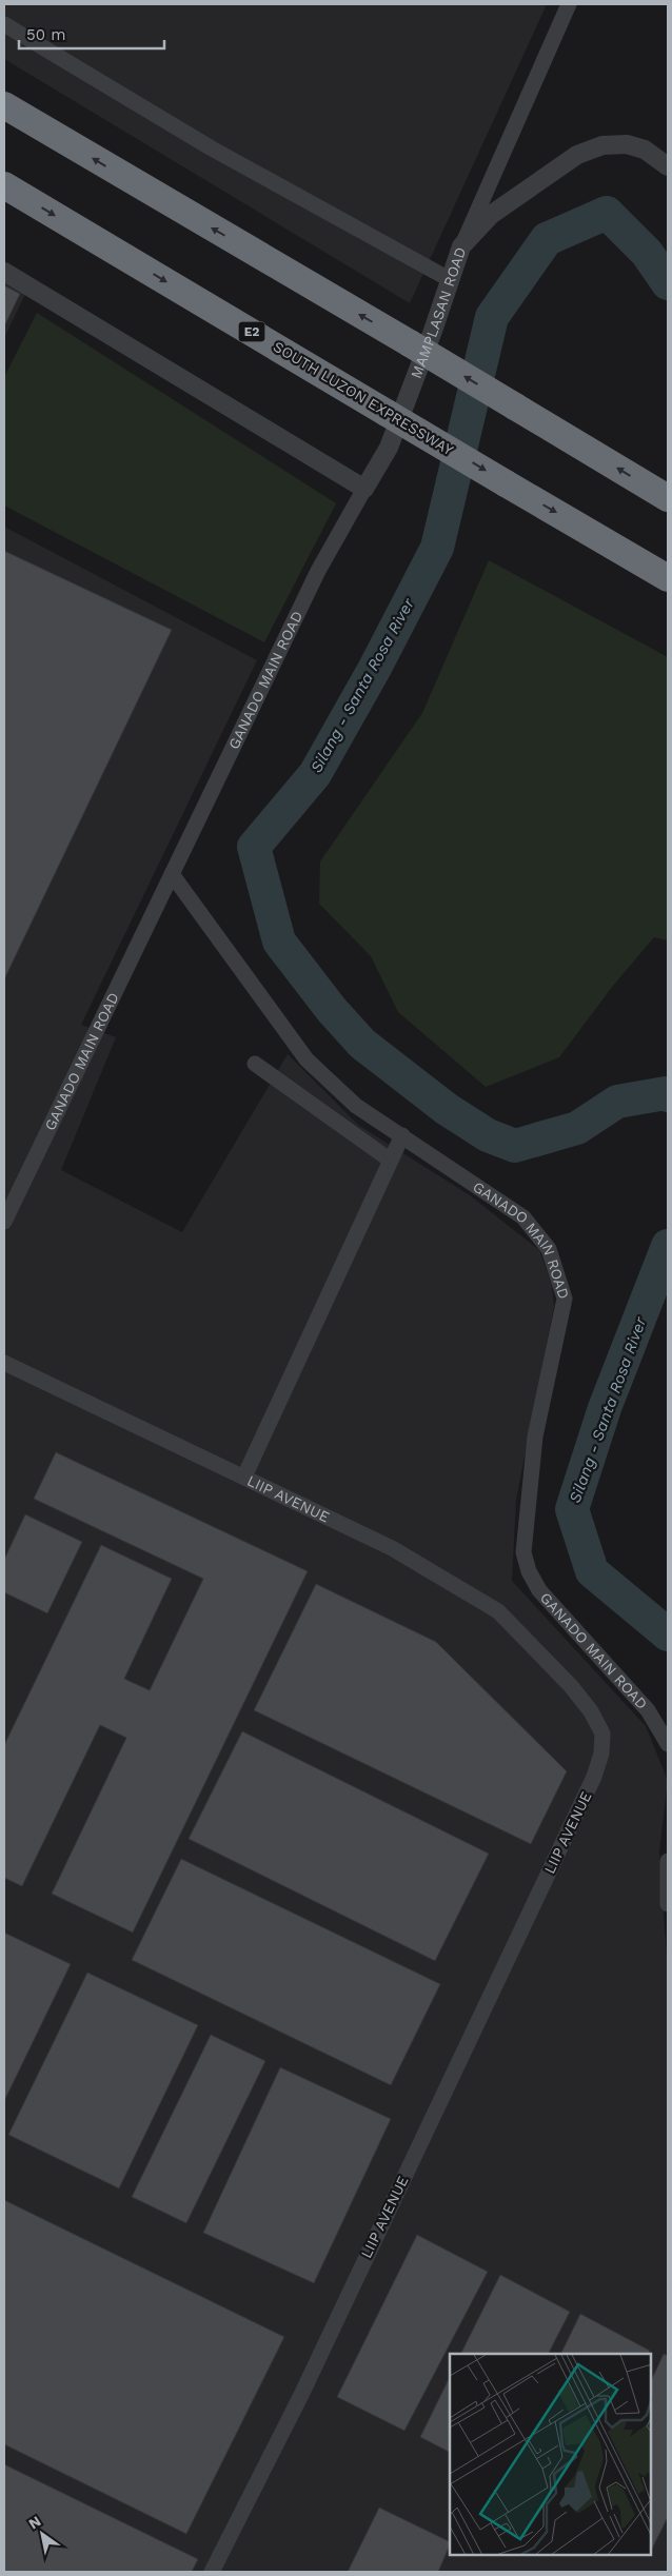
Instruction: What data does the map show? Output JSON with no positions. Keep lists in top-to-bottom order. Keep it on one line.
{"streets":{"highway":["E2","SOUTH LUZON EXPRESSWAY"],"street":["MAMPLASAN ROAD","GANADO MAIN ROAD","LIIP AVENUE"]},"crossings":[["MAMPLASAN ROAD","GANADO MAIN ROAD"]],"water":["Silang - Santa Rosa River"],"scale_bar":"50 m","north":"top left"}
